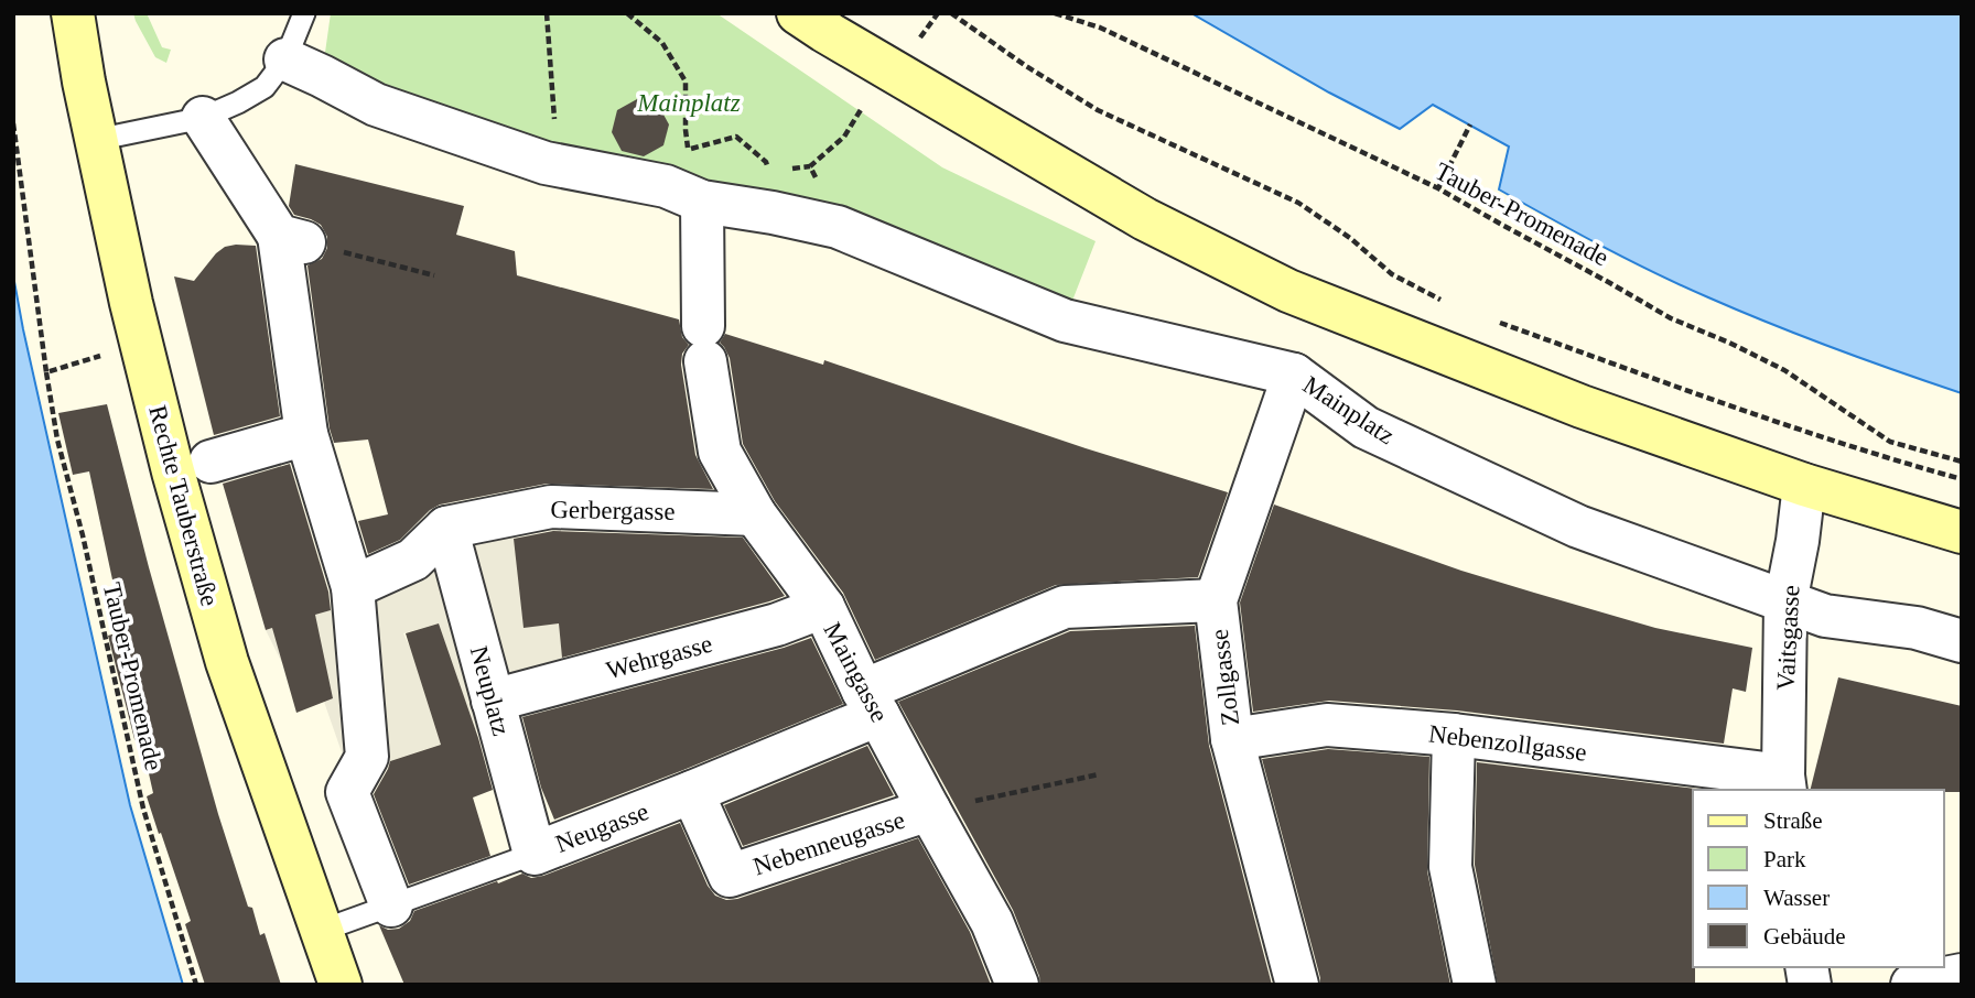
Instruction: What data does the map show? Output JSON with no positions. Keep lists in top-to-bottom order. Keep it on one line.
{"streets":{"main road":["Rechte Tauberstraße"],"street":["Mainplatz","Gerbergasse","Vaitsgasse","Wehrgasse","Maingasse","Zollgasse","Neuplatz","Nebenzollgasse","Neugasse","Nebenneugasse"],"path":["Tauber-Promenade"]},"crossings":[["Mainplatz","Vaitsgasse"],["Mainplatz","Maingasse"],["Mainplatz","Zollgasse"],["Rechte Tauberstraße","Neugasse"],["Gerbergasse","Maingasse"],["Gerbergasse","Neuplatz"],["Vaitsgasse","Nebenzollgasse"],["Wehrgasse","Maingasse"],["Wehrgasse","Neuplatz"],["Maingasse","Neugasse"],["Maingasse","Nebenneugasse"],["Zollgasse","Nebenzollgasse"],["Zollgasse","Neugasse"],["Neuplatz","Neugasse"],["Neugasse","Nebenneugasse"]],"parks":["Mainplatz"],"legend":["Straße","Park","Wasser","Gebäude"]}
